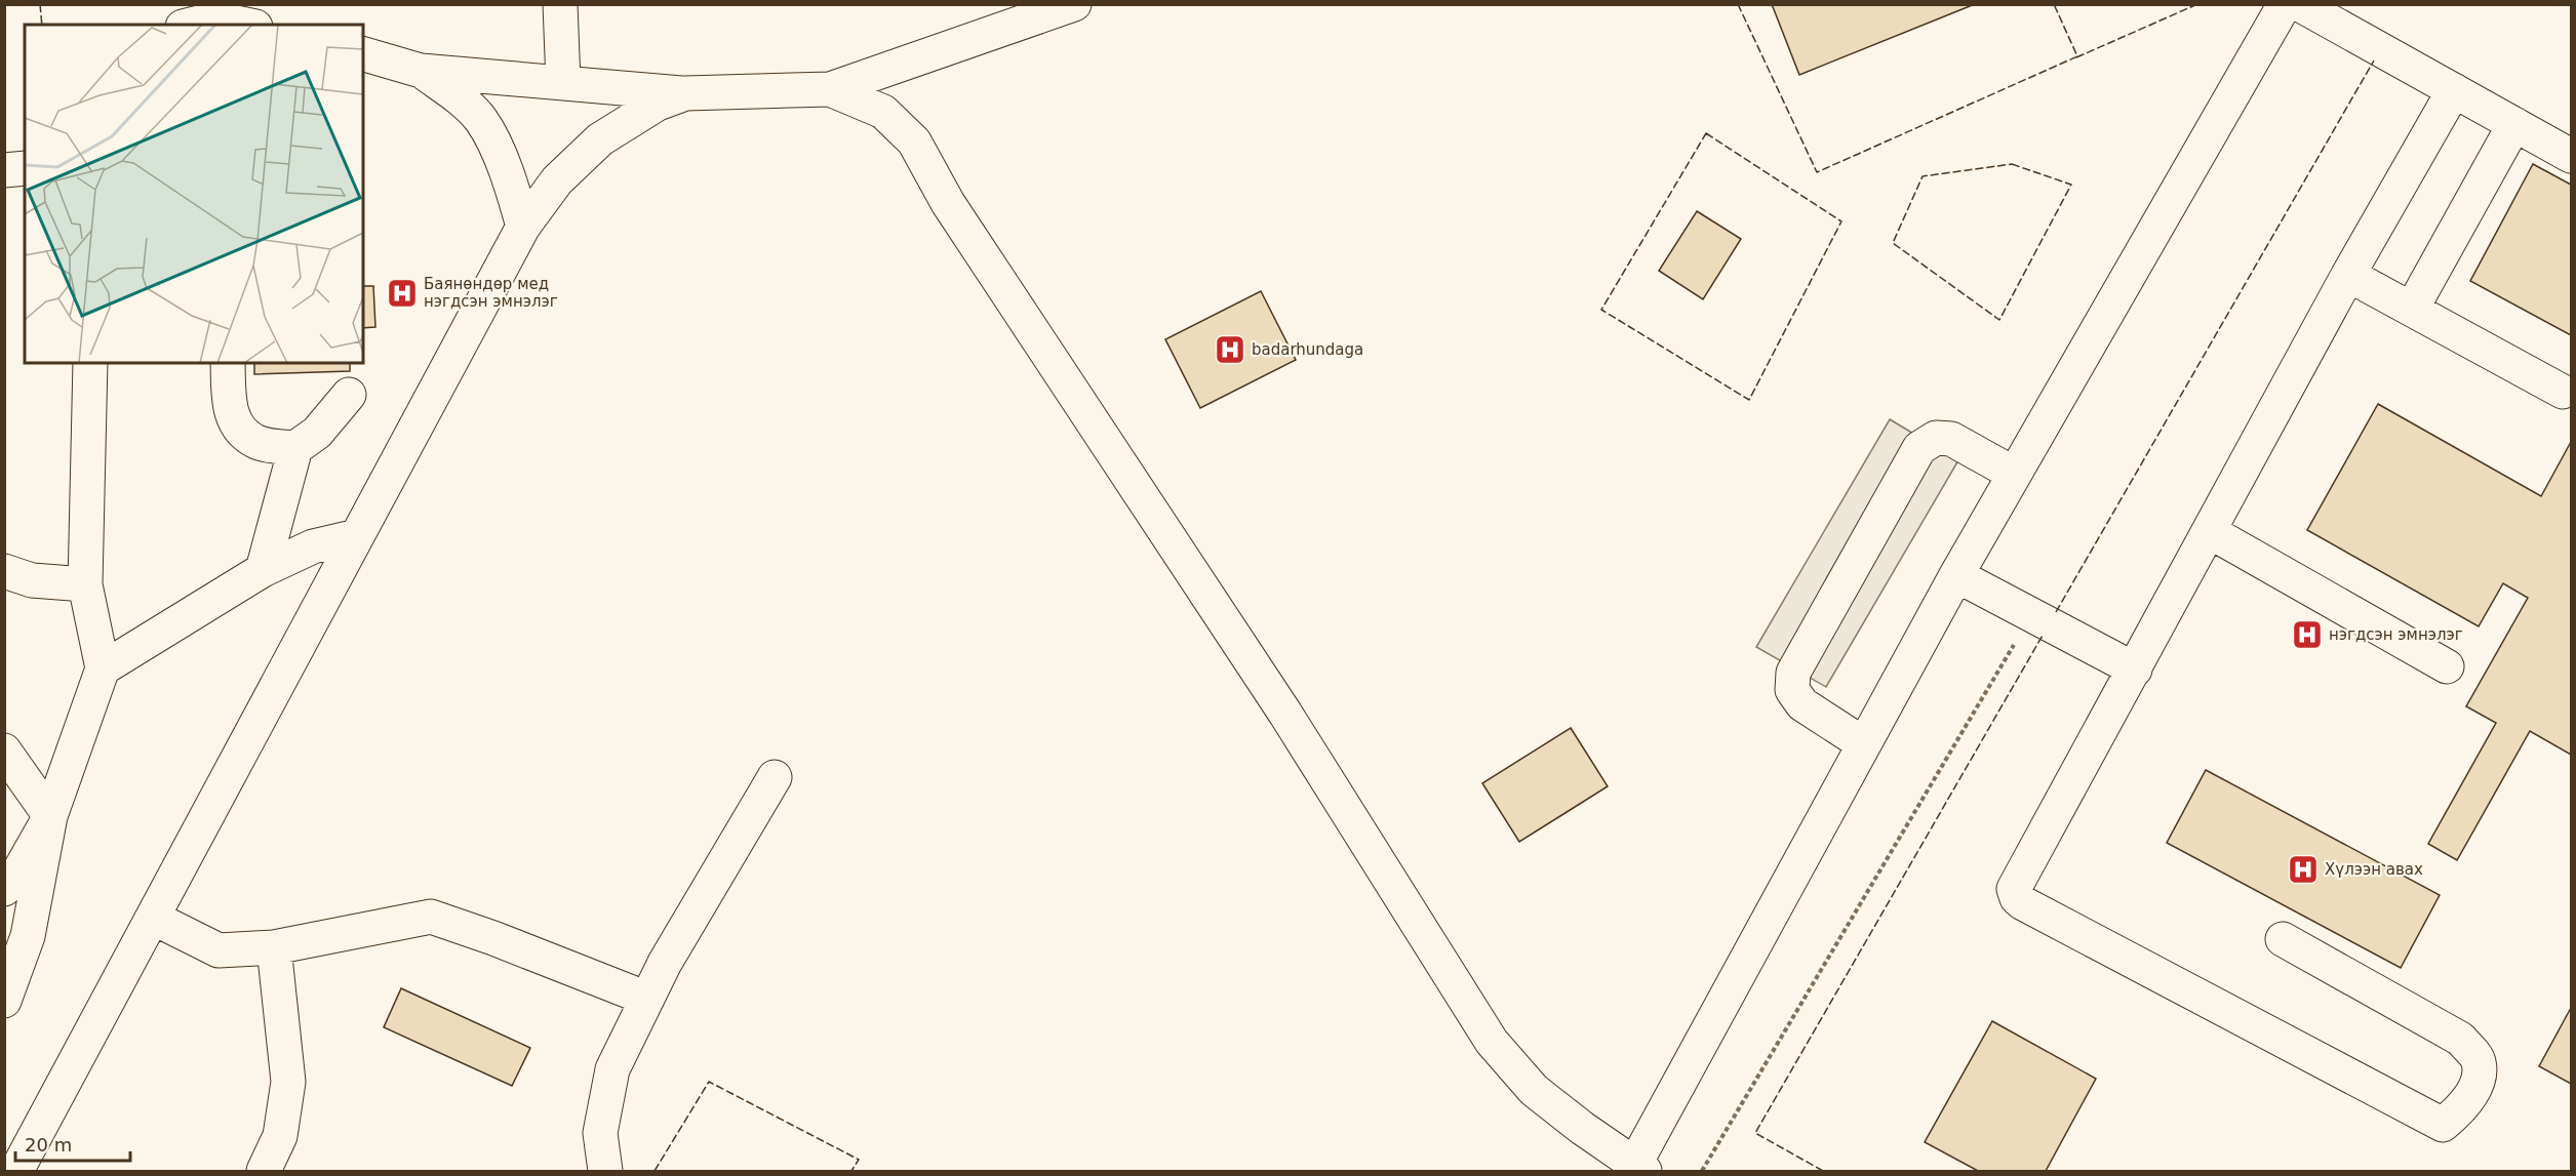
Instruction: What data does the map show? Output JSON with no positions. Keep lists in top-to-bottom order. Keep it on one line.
{"places":{"hospital":["Баянөндөр мед нэгдсэн эмнэлэг","badarhundaga","нэгдсэн эмнэлэг","Хүлээн авах"]},"scale_bar":"20 m"}
